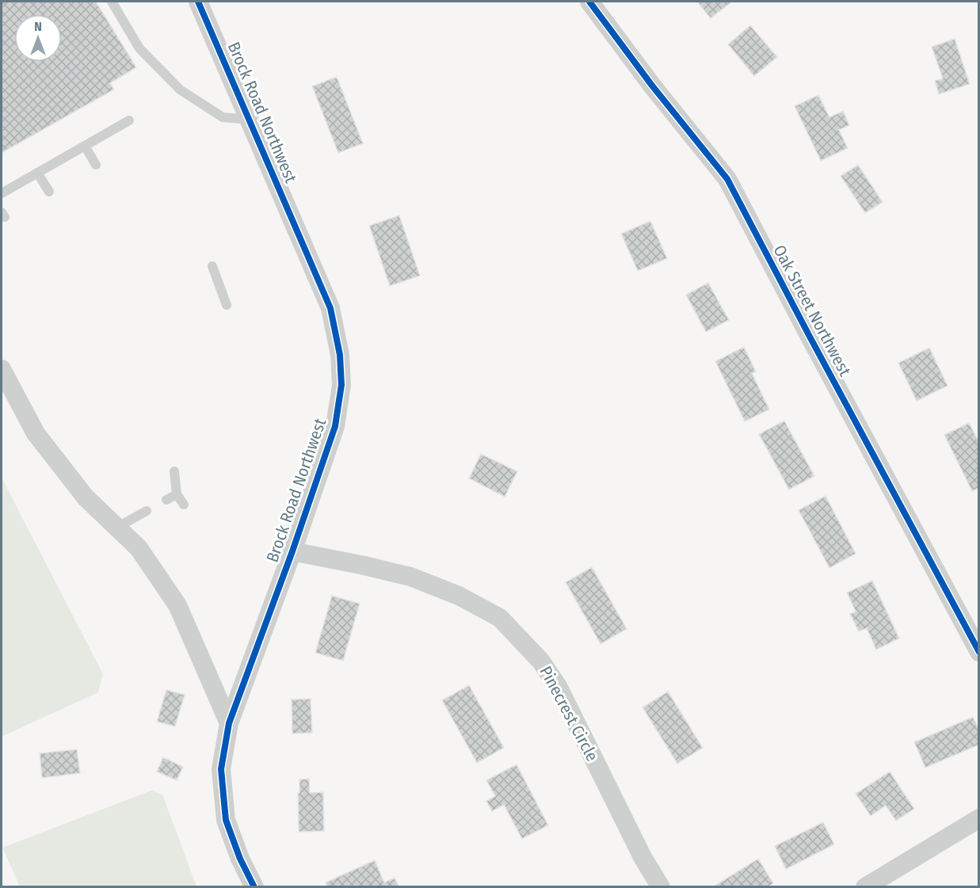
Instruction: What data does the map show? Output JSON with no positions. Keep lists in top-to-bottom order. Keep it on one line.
{"streets":{"street":["Brock Road Northwest","Oak Street Northwest","Pinecrest Circle"]},"crossings":[["Brock Road Northwest","Pinecrest Circle"]],"north":"top"}
